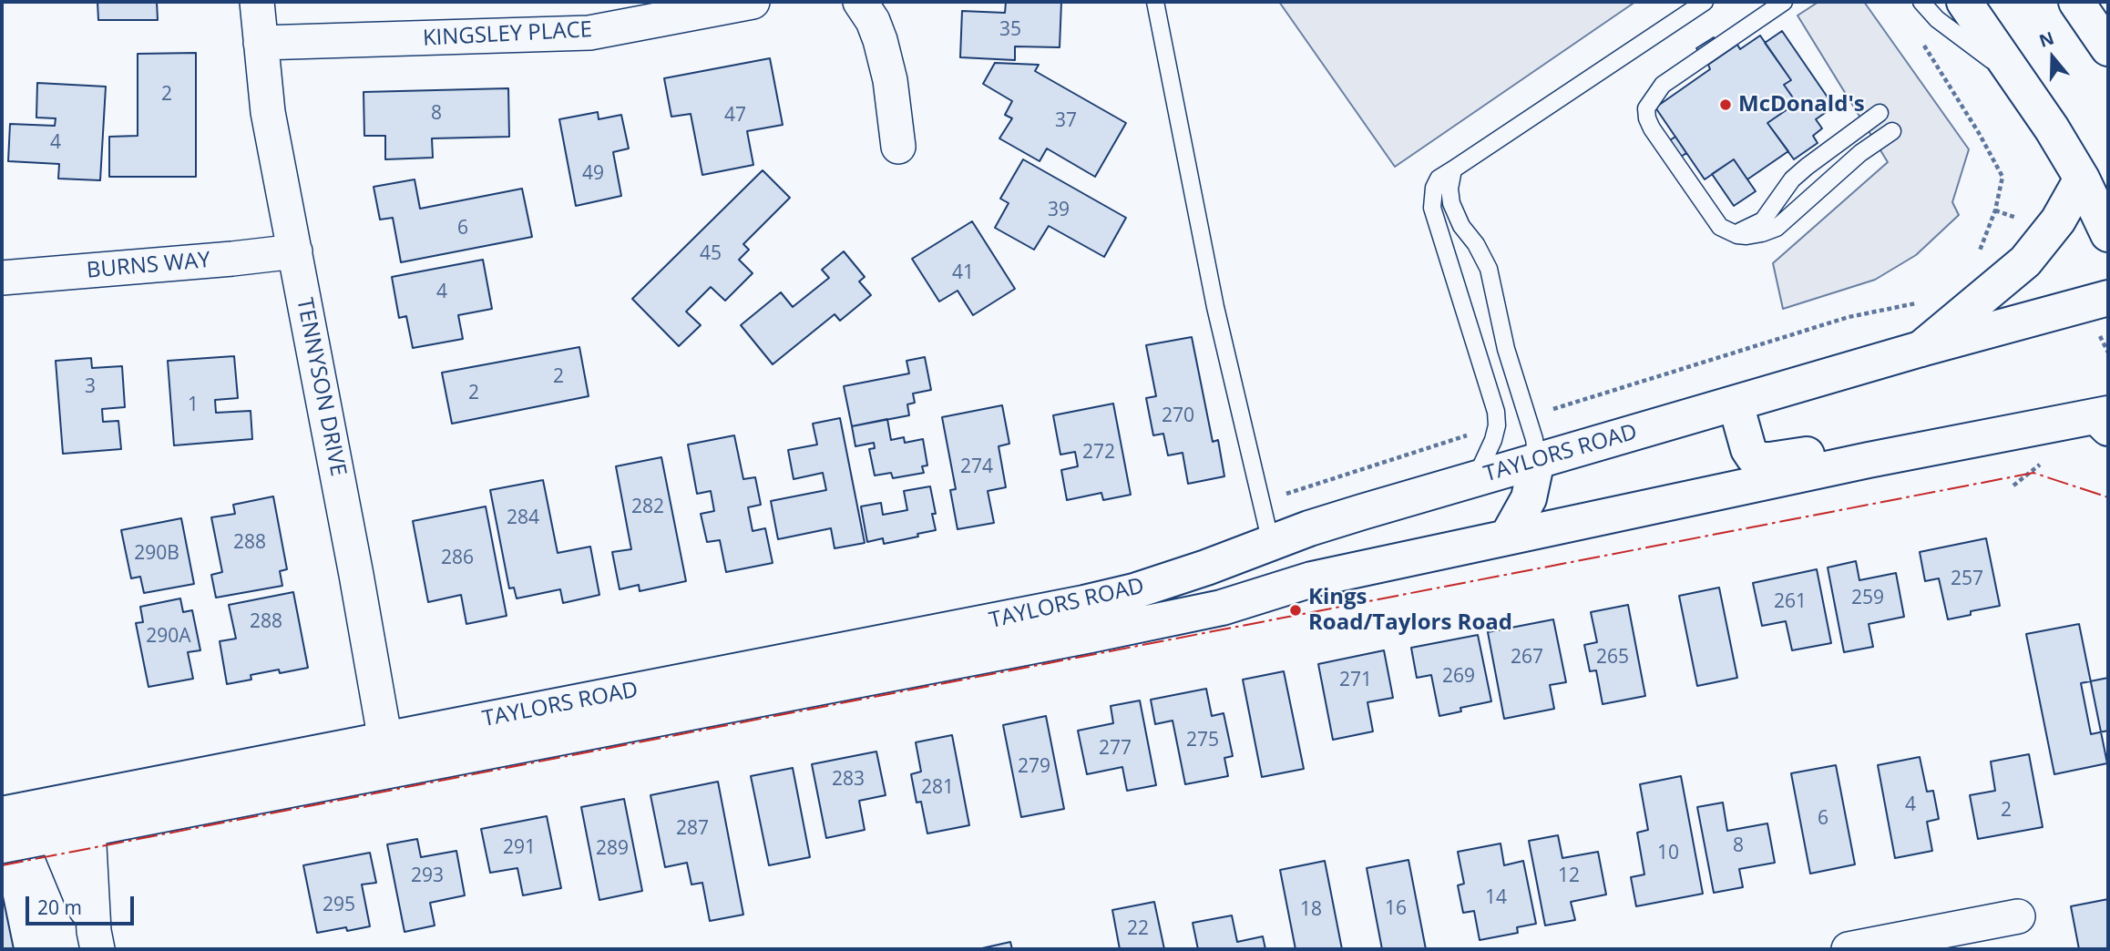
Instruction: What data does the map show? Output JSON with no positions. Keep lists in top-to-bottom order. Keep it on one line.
{"streets":{"main road":["TAYLORS ROAD"],"street":["KINGSLEY PLACE","BURNS WAY","TENNYSON DRIVE"]},"crossings":[["KINGSLEY PLACE","TENNYSON DRIVE"],["BURNS WAY","TENNYSON DRIVE"],["TENNYSON DRIVE","TAYLORS ROAD"]],"places":["McDonald's","Kings Road/Taylors Road"],"house_numbers":["35","2","8","47","37","4","49","39","6","45","41","4","2","3","2","1","270","272","274","282","284","288","290B","286","257","259","261","288","290A","267","265","269","271","275","277","279","283","281","4","2","6","287","8","291","289","10","293","12","14","295","16","18","22"],"scale_bar":"20 m","north":"top"}
